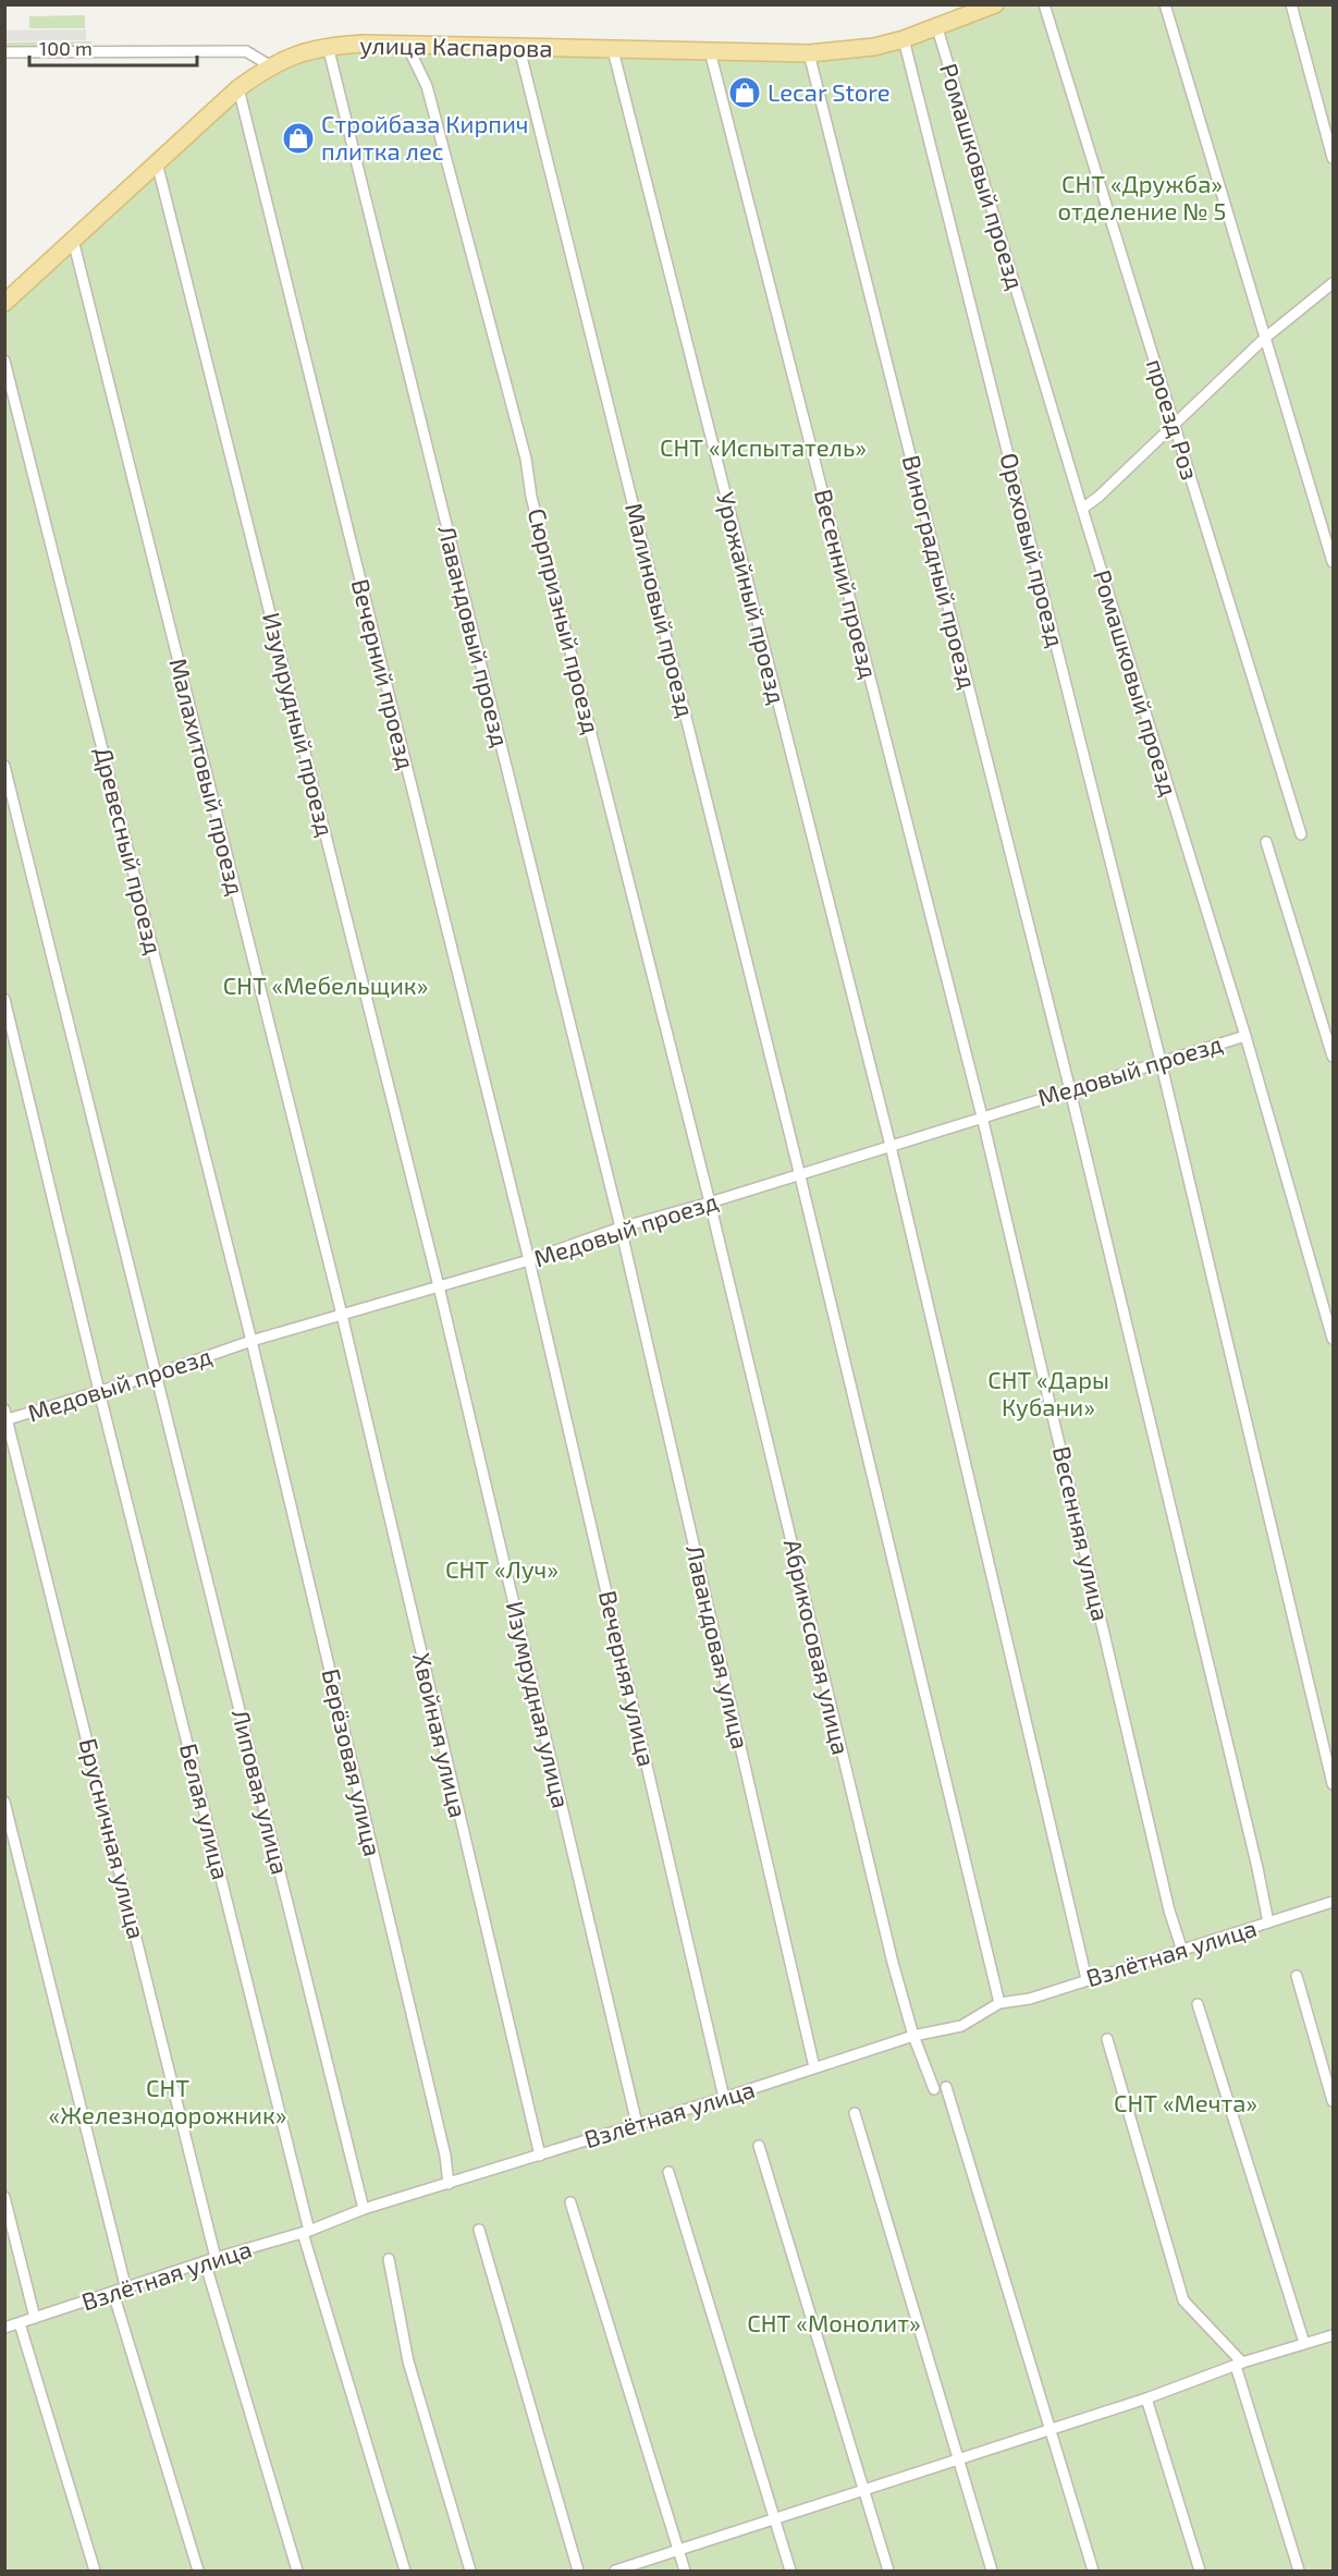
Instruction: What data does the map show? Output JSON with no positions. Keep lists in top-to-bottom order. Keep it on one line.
{"streets":{"main road":["улица Каспарова"],"street":["Ромашковый проезд","проезд Роз","Ореховый проезд","Виноградный проезд","Весенний проезд","Урожайный проезд","Малиновый проезд","Сюрпризный проезд","Лавандовый проезд","Вечерний проезд","Изумрудный проезд","Малахитовый проезд","Древесный проезд","Медовый проезд","Весенняя улица","Лавандовая улица","Абрикосовая улица","Вечерняя улица","Изумрудная улица","Хвойная улица","Берёзовая улица","Липовая улица","Белая улица","Брусничная улица","Взлётная улица"]},"crossings":[["улица Каспарова","Ромашковый проезд"],["улица Каспарова","Ореховый проезд"],["улица Каспарова","Виноградный проезд"],["улица Каспарова","Весенний проезд"],["улица Каспарова","Урожайный проезд"],["улица Каспарова","Малиновый проезд"],["улица Каспарова","Сюрпризный проезд"],["улица Каспарова","Лавандовый проезд"],["улица Каспарова","Вечерний проезд"],["улица Каспарова","Изумрудный проезд"],["улица Каспарова","Малахитовый проезд"],["Ромашковый проезд","Медовый проезд"],["Ореховый проезд","Медовый проезд"],["Виноградный проезд","Медовый проезд"],["Виноградный проезд","Взлётная улица"],["Весенний проезд","Медовый проезд"],["Весенний проезд","Весенняя улица"],["Урожайный проезд","Медовый проезд"],["Урожайный проезд","Взлётная улица"],["Малиновый проезд","Медовый проезд"],["Малиновый проезд","Взлётная улица"],["Сюрпризный проезд","Медовый проезд"],["Сюрпризный проезд","Абрикосовая улица"],["Лавандовый проезд","Медовый проезд"],["Лавандовый проезд","Лавандовая улица"],["Вечерний проезд","Медовый проезд"],["Вечерний проезд","Вечерняя улица"],["Изумрудный проезд","Медовый проезд"],["Изумрудный проезд","Изумрудная улица"],["Малахитовый проезд","Медовый проезд"],["Малахитовый проезд","Хвойная улица"],["Древесный проезд","Медовый проезд"],["Древесный проезд","Берёзовая улица"],["Медовый проезд","Весенняя улица"],["Медовый проезд","Лавандовая улица"],["Медовый проезд","Абрикосовая улица"],["Медовый проезд","Вечерняя улица"],["Медовый проезд","Изумрудная улица"],["Медовый проезд","Хвойная улица"],["Медовый проезд","Берёзовая улица"],["Медовый проезд","Липовая улица"],["Медовый проезд","Белая улица"],["Медовый проезд","Брусничная улица"],["Весенняя улица","Взлётная улица"],["Лавандовая улица","Взлётная улица"],["Абрикосовая улица","Взлётная улица"],["Вечерняя улица","Взлётная улица"],["Изумрудная улица","Взлётная улица"],["Хвойная улица","Взлётная улица"],["Берёзовая улица","Взлётная улица"],["Липовая улица","Взлётная улица"],["Белая улица","Взлётная улица"],["Брусничная улица","Взлётная улица"]],"parks":["СНТ «Дружба» отделение № 5","СНТ «Испытатель»","СНТ «Мебельщик»","СНТ «Дары Кубани»","СНТ «Луч»","СНТ «Железнодорожник»","СНТ «Мечта»","СНТ «Монолит»"],"places":{"shop":["Lecar Store","Стройбаза Кирпич плитка лес"]},"scale_bar":"100 m"}
